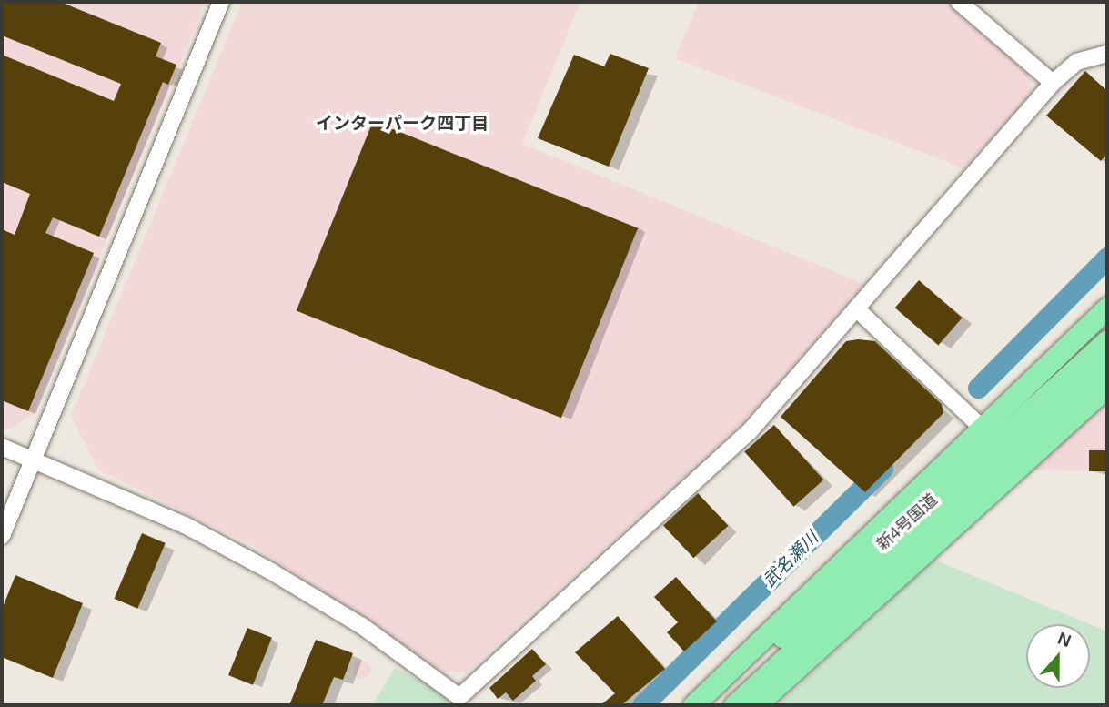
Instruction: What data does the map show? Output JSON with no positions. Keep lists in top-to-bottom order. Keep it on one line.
{"streets":{"highway":["新4号国道"]},"districts":["インターパーク四丁目"],"water":["武名瀬川"],"north":"top"}
